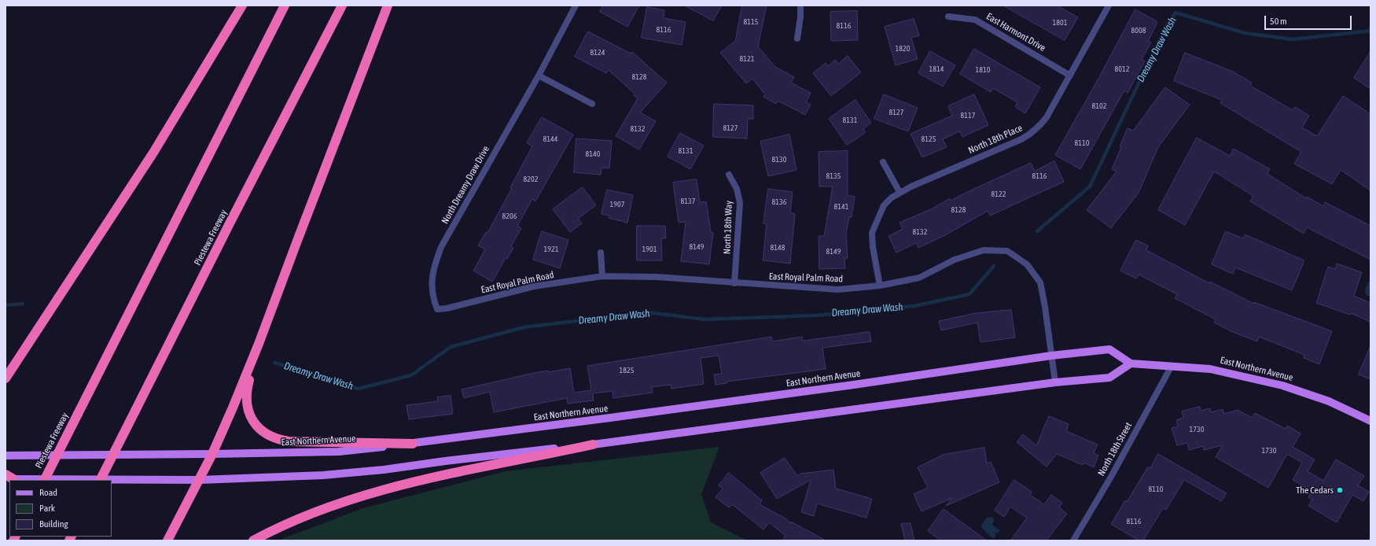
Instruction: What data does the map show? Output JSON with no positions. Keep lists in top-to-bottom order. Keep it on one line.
{"streets":{"highway":["Piestewa Freeway"],"main road":["East Northern Avenue"],"street":["East Harmont Drive","North 18th Place","North Dreamy Draw Drive","North 18th Way","East Royal Palm Road","North 18th Street"]},"crossings":[["East Harmont Drive","North 18th Place"],["North 18th Place","East Royal Palm Road"],["North Dreamy Draw Drive","East Royal Palm Road"],["North 18th Way","East Royal Palm Road"],["East Royal Palm Road","East Northern Avenue"],["East Northern Avenue","North 18th Street"]],"water":["Dreamy Draw Wash"],"places":["The Cedars"],"house_numbers":["8115","1801","8116","8116","8008","1820","8124","8121","1814","8012","1810","8128","8102","8127","8117","8131","8127","8132","8144","8125","8110","8131","8140","8130","8135","8116","8202","8122","8137","8136","1907","8141","8128","8206","8132","8149","8148","1921","1901","8149","1825","1730","1730","8110","8116"],"legend":["Road","Park","Building"],"scale_bar":"50 m"}
